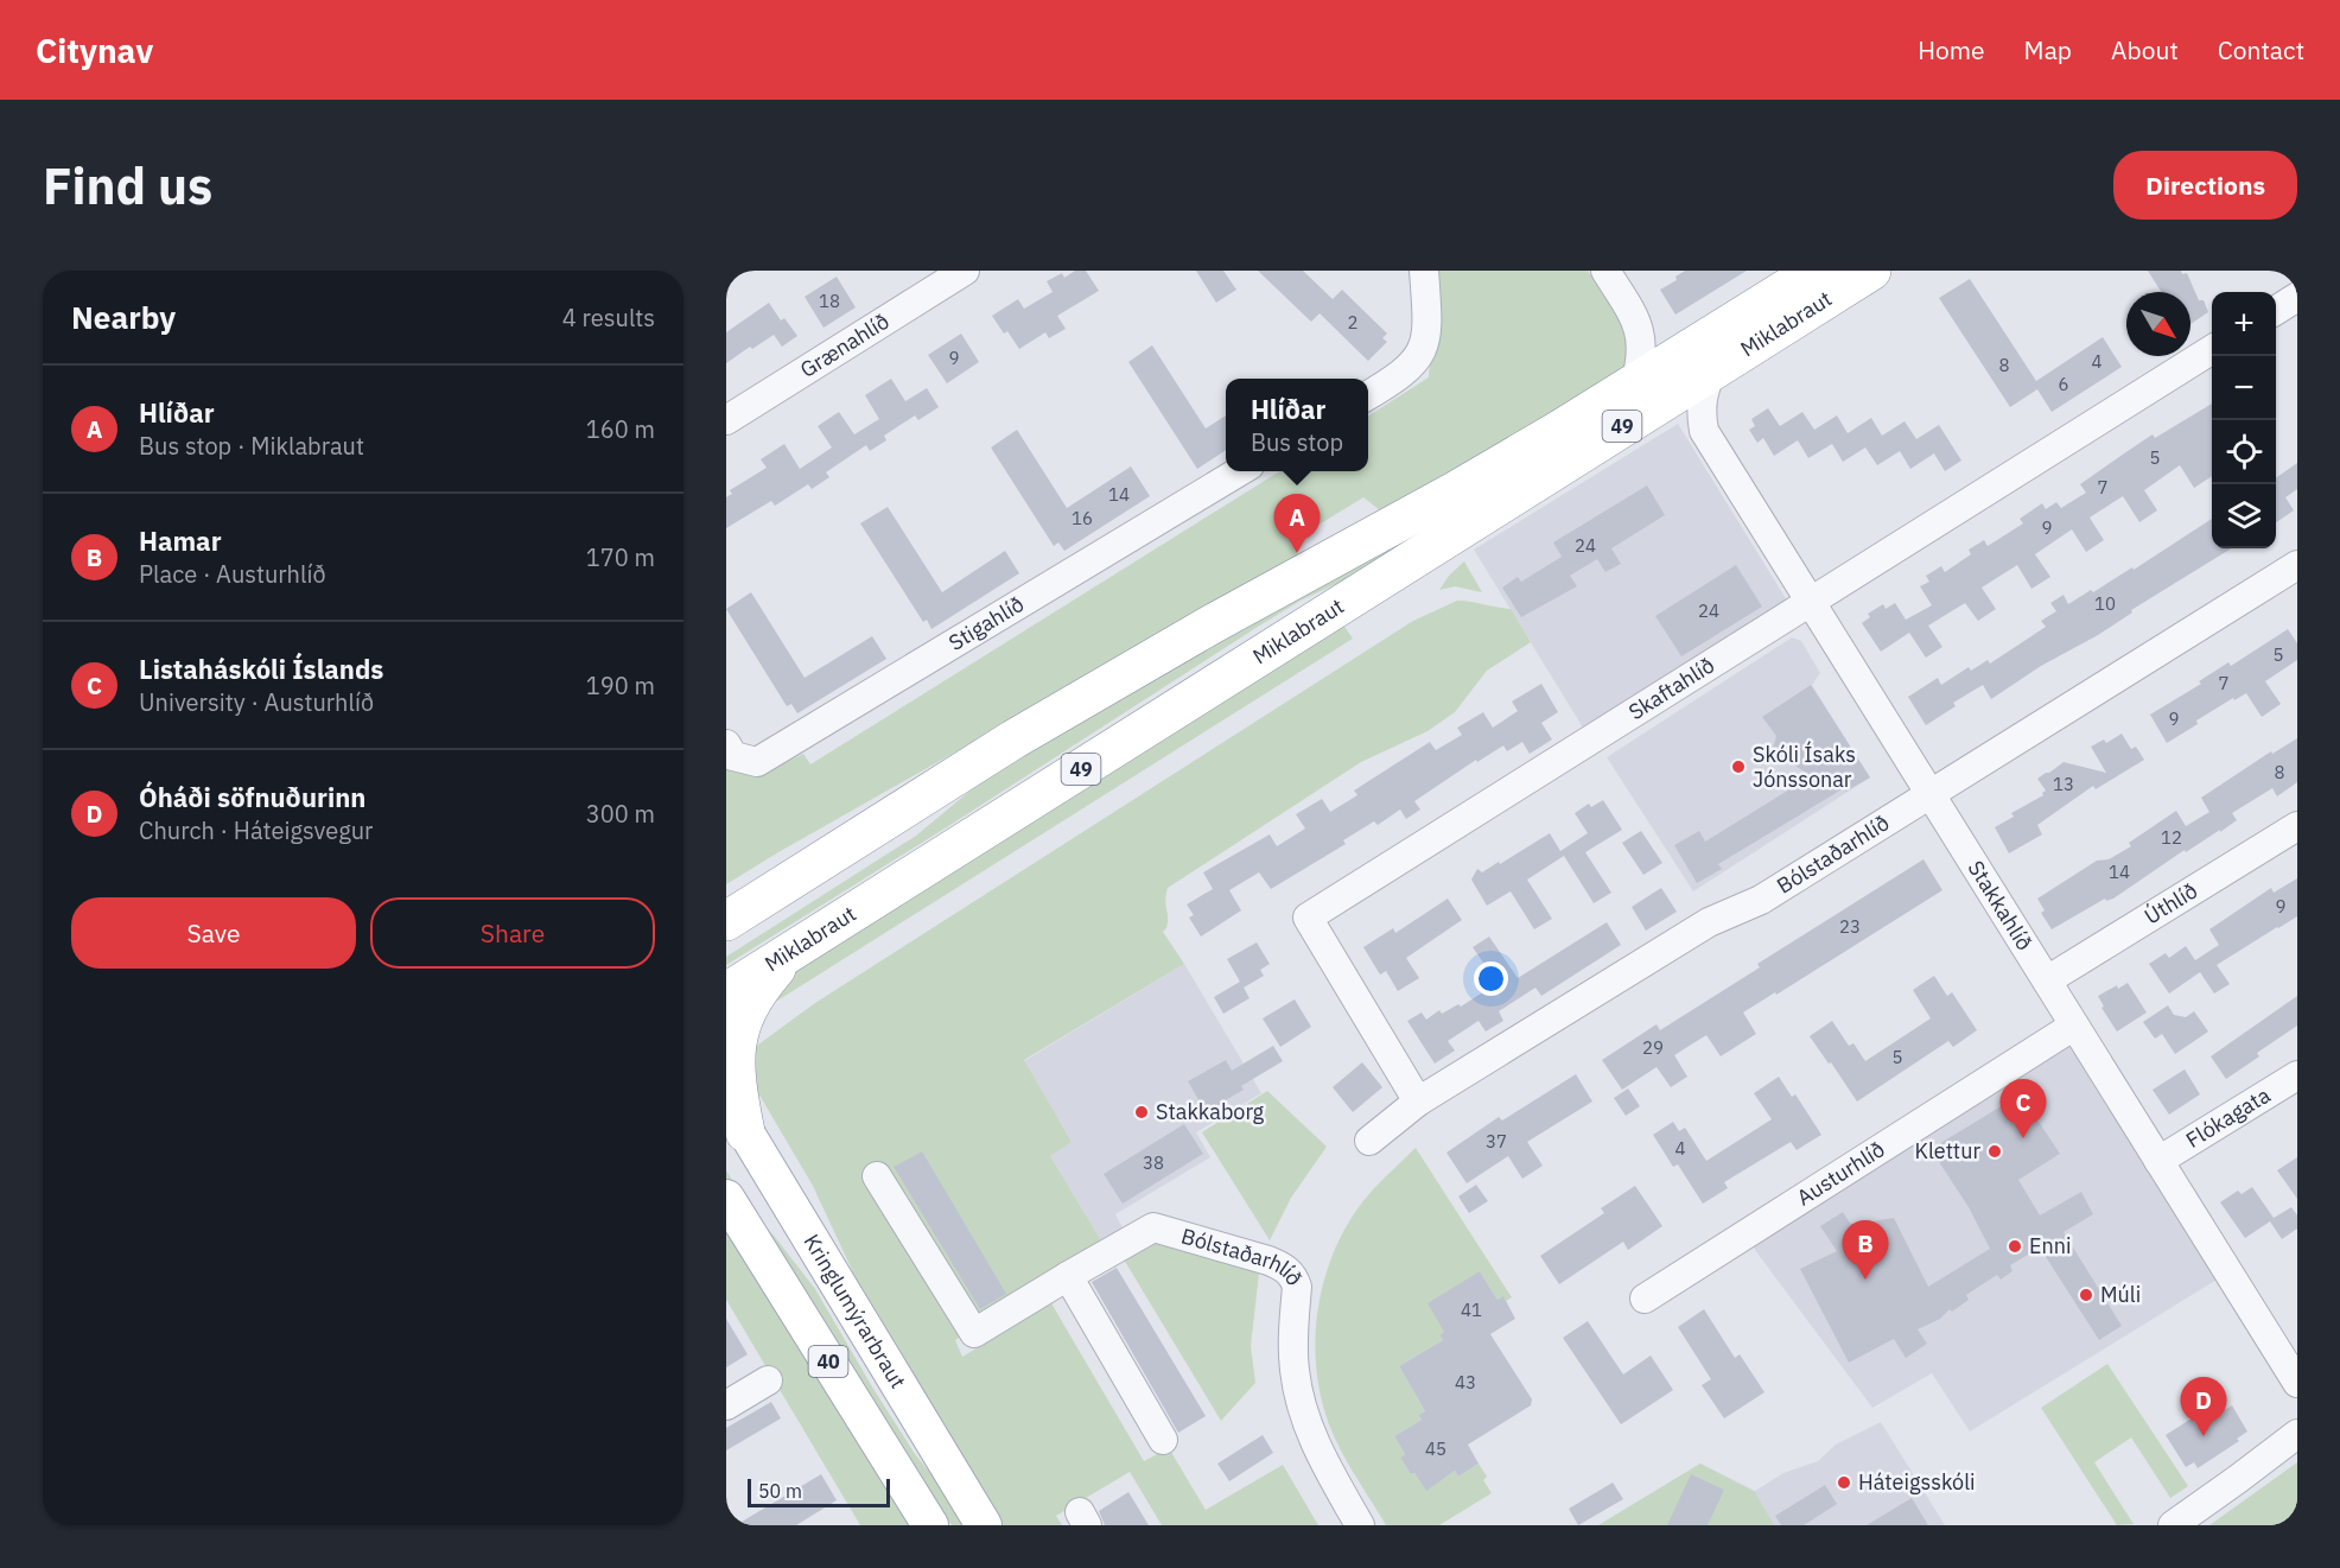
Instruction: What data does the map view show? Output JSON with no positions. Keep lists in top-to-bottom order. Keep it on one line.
{"streets":{"highway":["Miklabraut","49"],"main road":["Kringlumýrarbraut","40"],"street":["Grænahlíð","Stigahlíð","Skaftahlíð","Bólstaðarhlíð","Úthlíð","Stakkahlíð","Flókagata","Austurhlíð"]},"crossings":[["Miklabraut","Stakkahlíð"],["Skaftahlíð","Bólstaðarhlíð"],["Skaftahlíð","Stakkahlíð"],["Bólstaðarhlíð","Stakkahlíð"],["Úthlíð","Stakkahlíð"],["Stakkahlíð","Flókagata"],["Stakkahlíð","Austurhlíð"]],"places":["Skóli Ísaks Jónssonar","Stakkaborg","Klettur","Enni","Múli","Háteigsskóli"],"house_numbers":["18","2","9","4","8","6","5","7","14","16","9","24","10","24","5","7","9","8","13","12","14","9","23","29","5","37","4","38","41","43","45"],"scale_bar":"50 m","north":"bottom right","page":{"header":"Citynav","nav":["Home","Map","About","Contact"],"buttons":["Directions",["Save","Share"]],"title":"Find us","heading":["Nearby","4 results"],"map_buttons":["+","−"],"list":[{"mark":"A","name":"Hlíðar","note":"Bus stop · Miklabraut","value":"160 m"},{"mark":"B","name":"Hamar","note":"Place · Austurhlíð","value":"170 m"},{"mark":"C","name":"Listaháskóli Íslands","note":"University · Austurhlíð","value":"190 m"},{"mark":"D","name":"Óháði söfnuðurinn","note":"Church · Háteigsvegur","value":"300 m"}],"popup":["Hlíðar","Bus stop"],"pins":["A","C","B","D"],"scale":"50 m"}}
